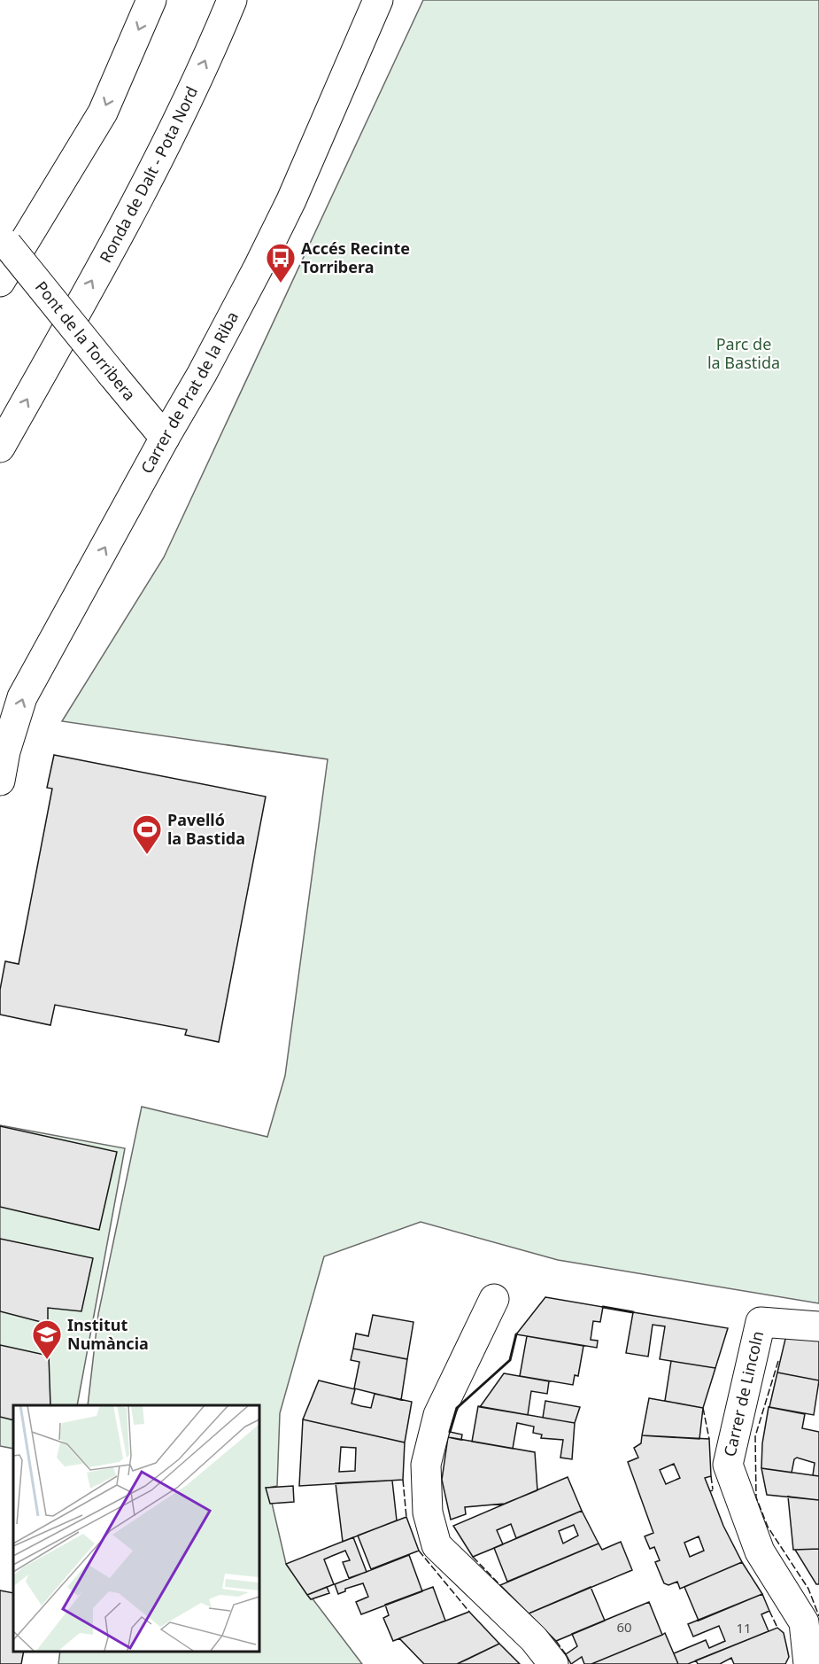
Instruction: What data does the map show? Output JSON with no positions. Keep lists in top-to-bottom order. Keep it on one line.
{"streets":{"main road":["Ronda de Dalt - Pota Nord","Pont de la Torribera","Carrer de Prat de la Riba","Carrer de Lincoln"]},"crossings":[["Pont de la Torribera","Carrer de Prat de la Riba"]],"one_way":["Carrer de Prat de la Riba"],"parks":["Parc de la Bastida"],"places":{"bus stop":["Accés Recinte Torribera"],"sports":["Pavelló la Bastida"],"school or university":["Institut Numància"]},"house_numbers":["60","11"]}
